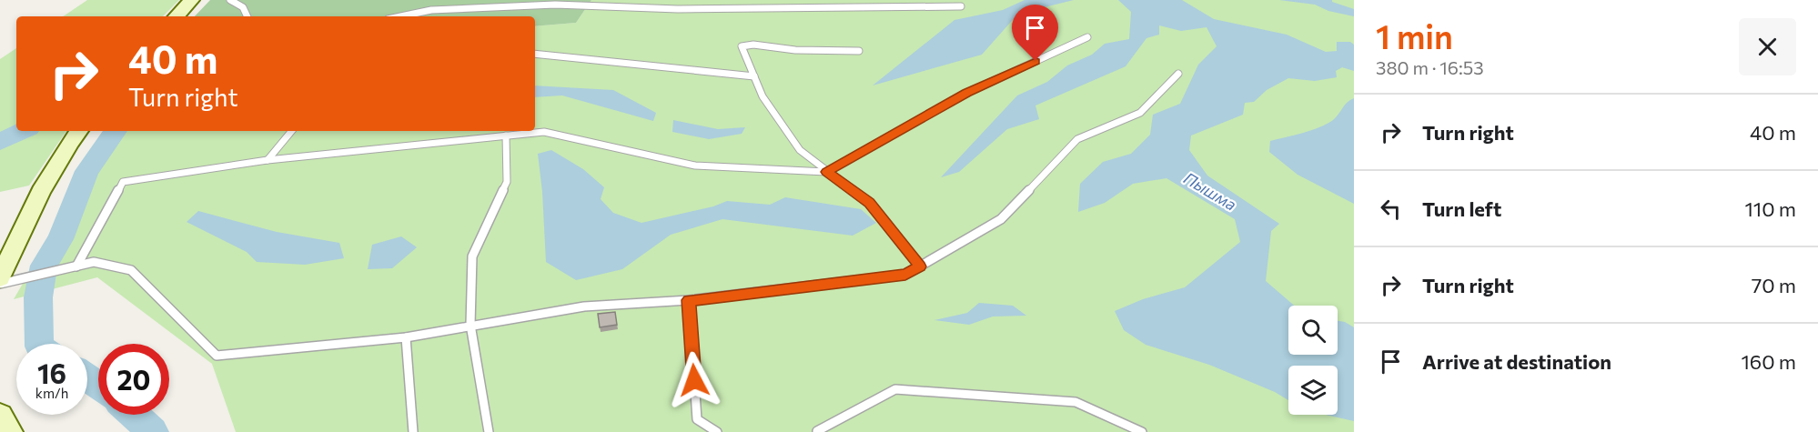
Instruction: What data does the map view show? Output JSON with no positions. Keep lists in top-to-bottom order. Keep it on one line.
{"water":["Пышма"],"page":{"heading":["1 min","380 m · 16:53"],"turn":["40 m","Turn right"],"list":[{"name":"Turn right","value":"40 m"},{"name":"Turn left","value":"110 m"},{"name":"Turn right","value":"70 m"},{"name":"Arrive at destination","value":"160 m"}],"speed":"16 km/h","limit":"20"}}
